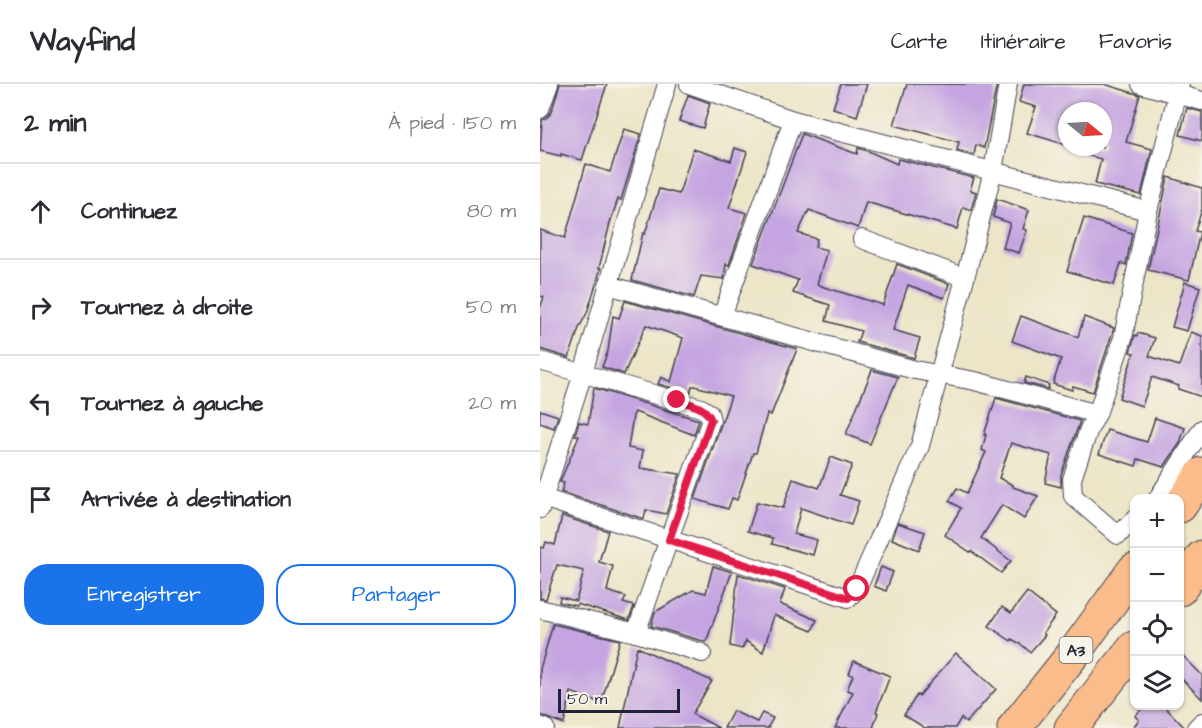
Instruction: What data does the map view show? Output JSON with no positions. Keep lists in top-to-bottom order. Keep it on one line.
{"streets":{"highway":["A3"]},"scale_bar":"50 m","north":"right","page":{"header":"Wayfind","nav":["Carte","Itinéraire","Favoris"],"heading":["2 min","À pied · 150 m"],"list":[["Continuez","80 m"],["Tournez à droite","50 m"],["Tournez à gauche","20 m"],"Arrivée à destination"],"map_buttons":["+","−"],"buttons":["Enregistrer","Partager"],"scale":"50 m"}}
